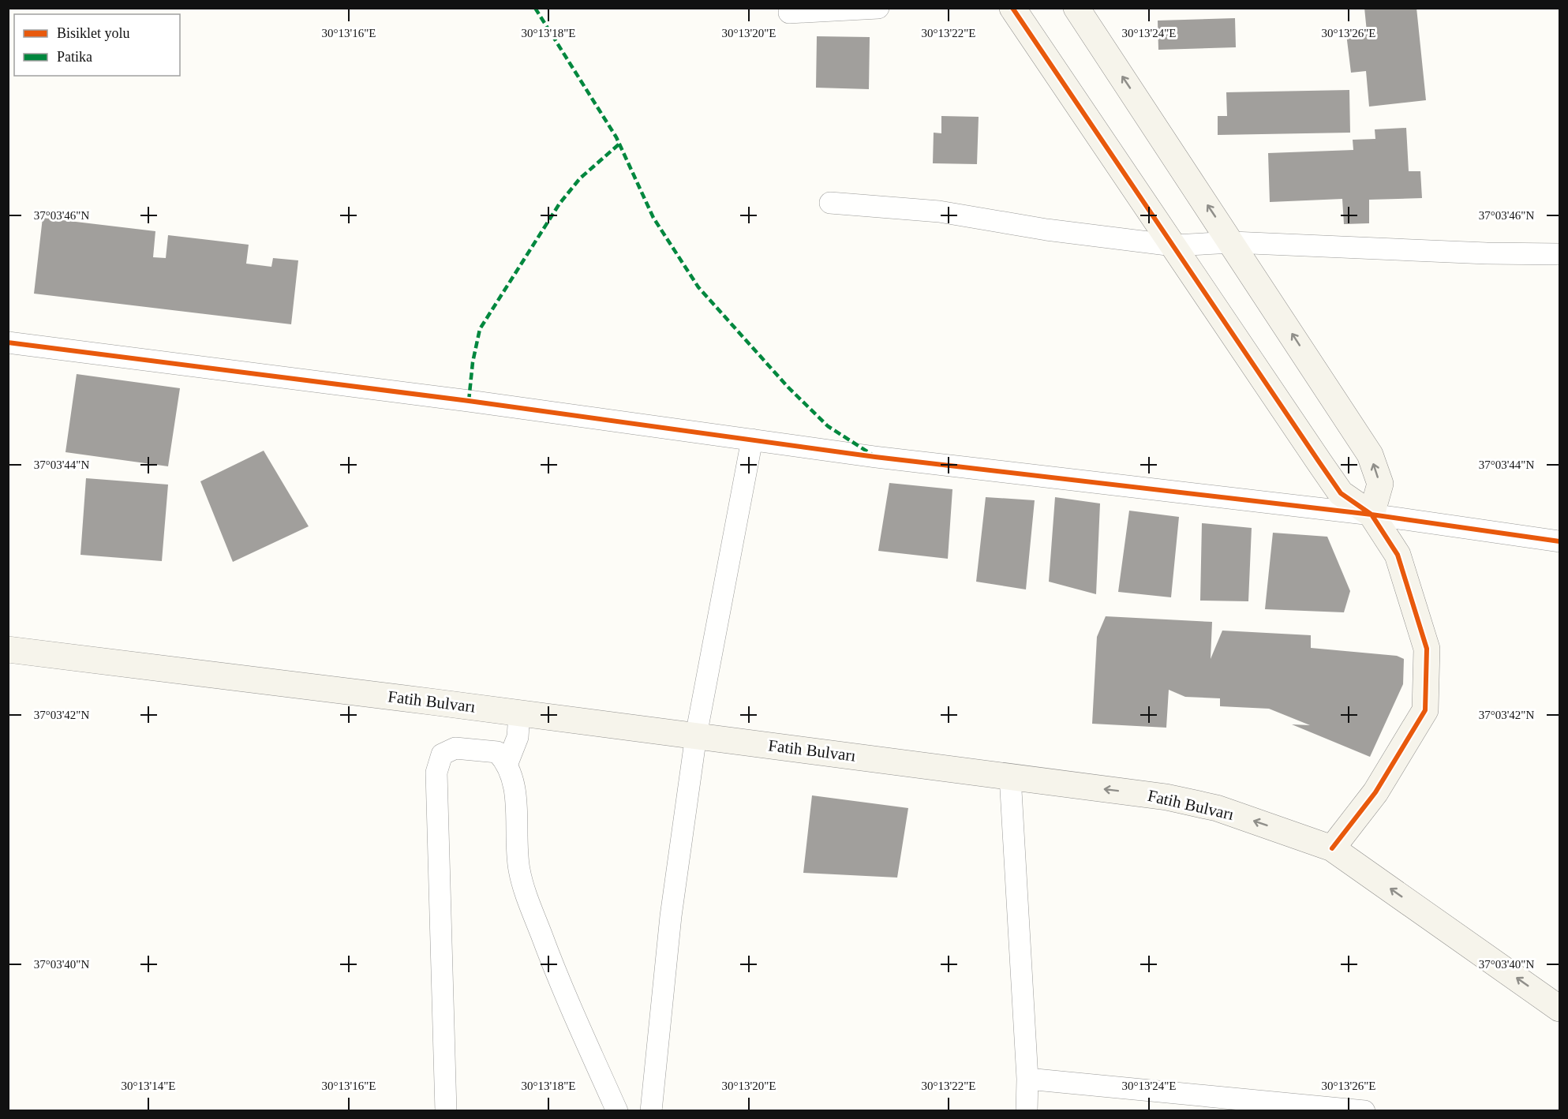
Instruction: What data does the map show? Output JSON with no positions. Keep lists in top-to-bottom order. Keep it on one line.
{"streets":{"main road":["Fatih Bulvarı"]},"one_way":["Fatih Bulvarı"],"legend":["Bisiklet yolu","Patika"],"coordinates":["30°13'16\"E","30°13'18\"E","30°13'20\"E","30°13'22\"E","30°13'24\"E","30°13'26\"E","37°03'46\"N","37°03'44\"N","37°03'42\"N","37°03'40\"N","30°13'14\"E"]}
